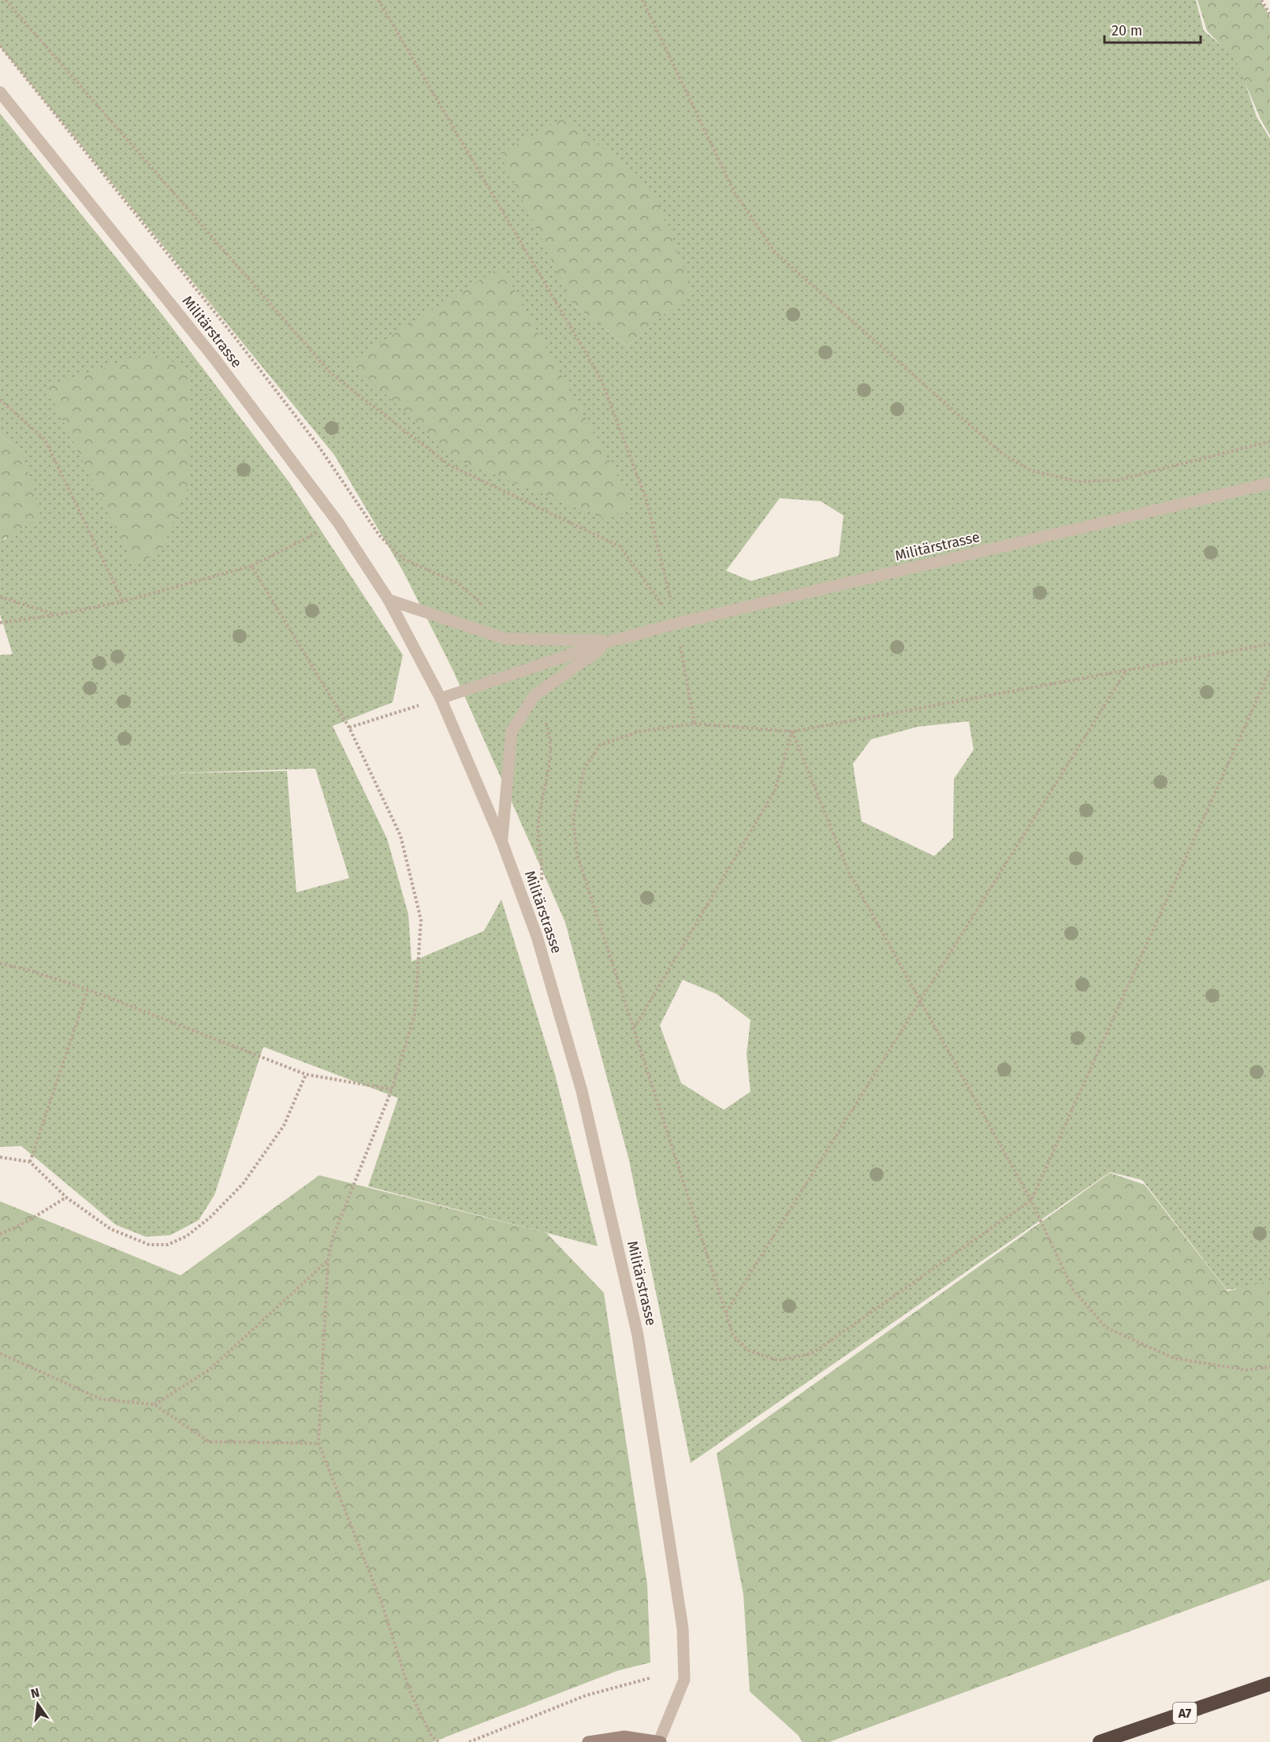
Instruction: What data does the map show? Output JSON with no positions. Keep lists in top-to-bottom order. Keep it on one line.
{"streets":{"highway":["A7"],"street":["Militärstrasse"]},"scale_bar":"20 m","north":"top"}
